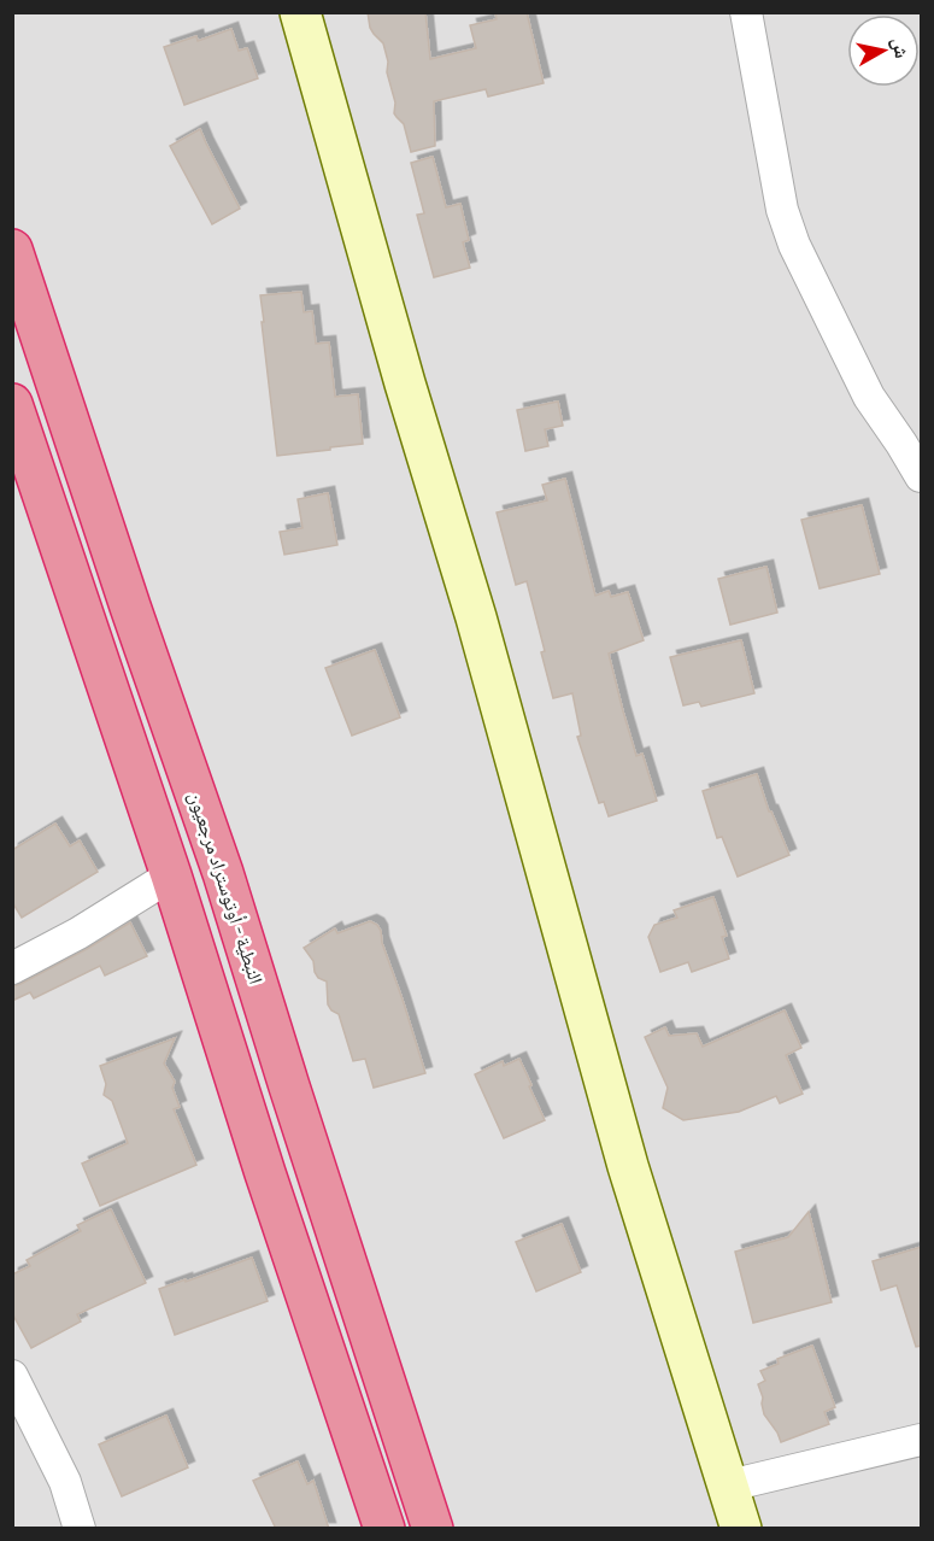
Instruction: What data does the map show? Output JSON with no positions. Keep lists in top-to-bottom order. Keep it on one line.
{"streets":{"highway":["النبطية - أوتوستراد مرجعيون"]},"north":"right"}
